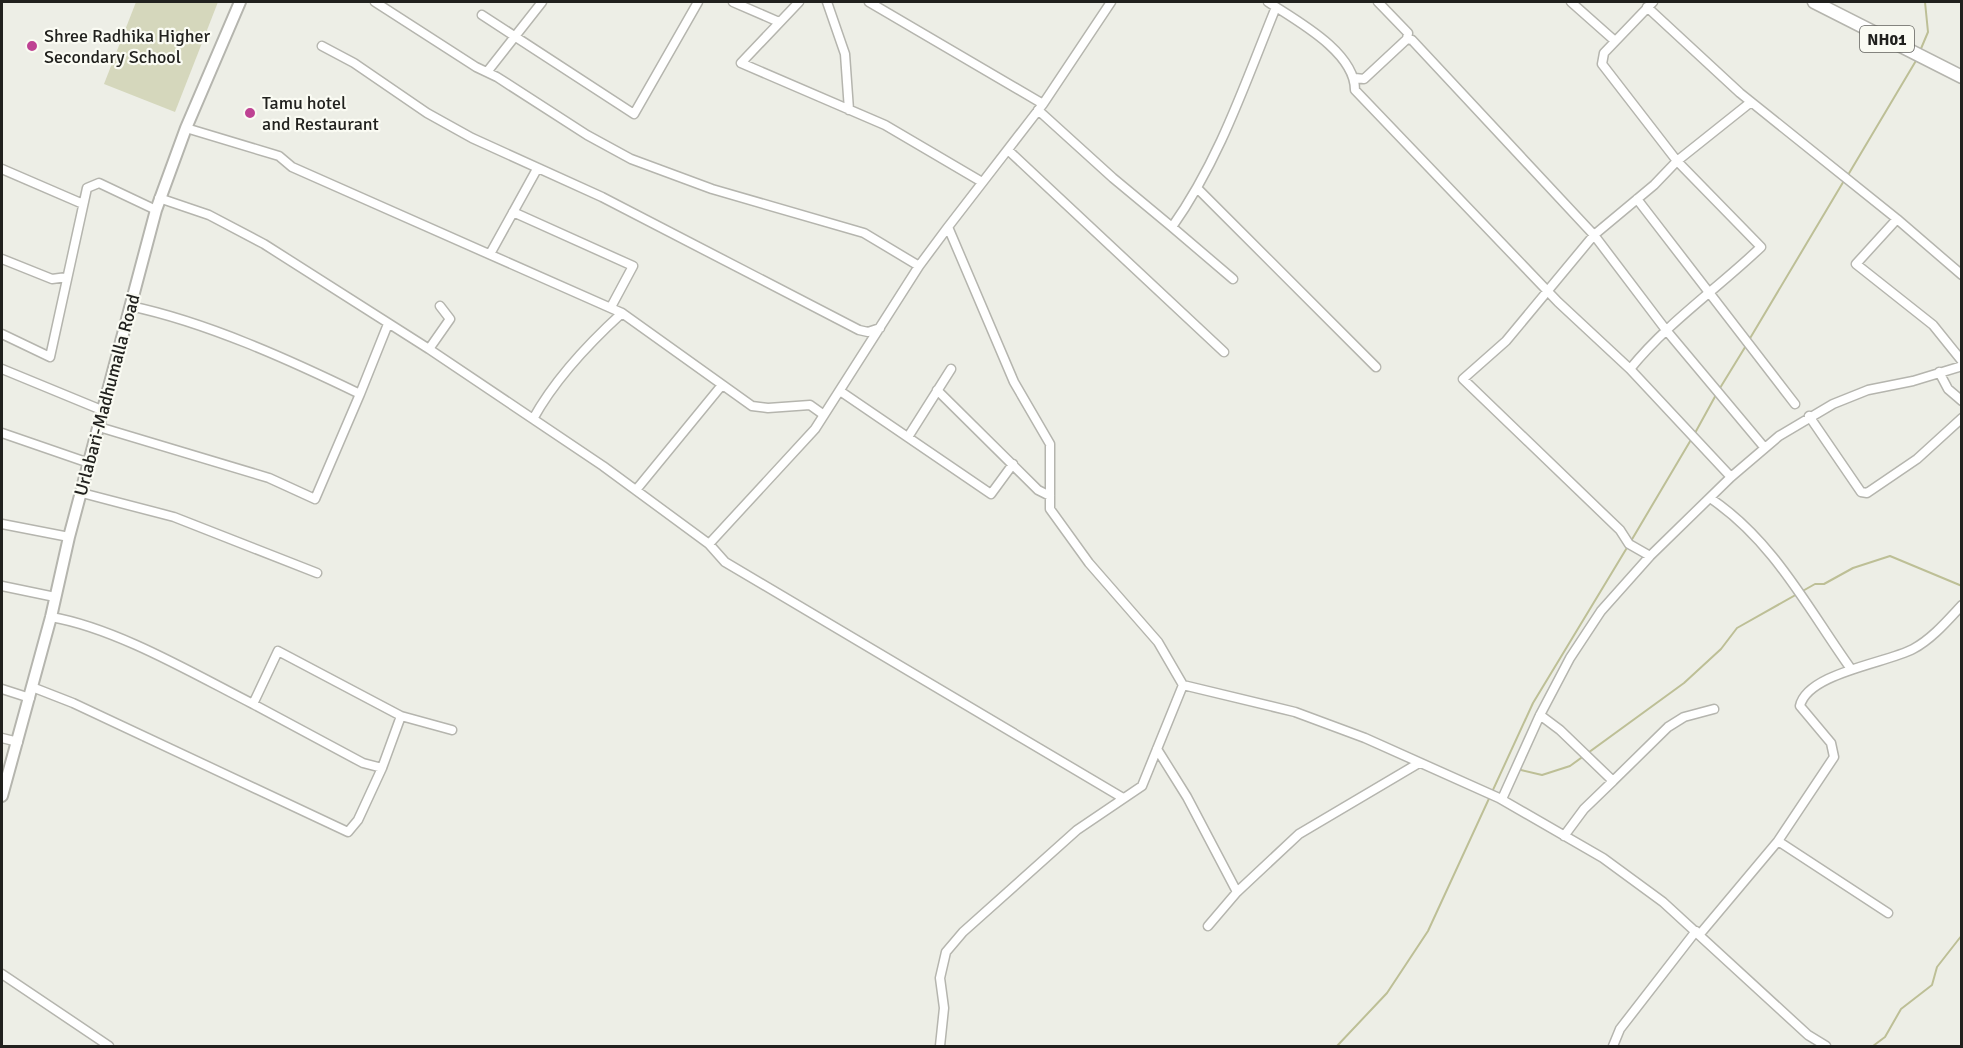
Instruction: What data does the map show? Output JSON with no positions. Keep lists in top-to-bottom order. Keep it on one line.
{"streets":{"highway":["NH01"],"main road":["Urlabari-Madhumalla Road"]},"places":["Shree Radhika Higher Secondary School","Tamu hotel and Restaurant"]}
